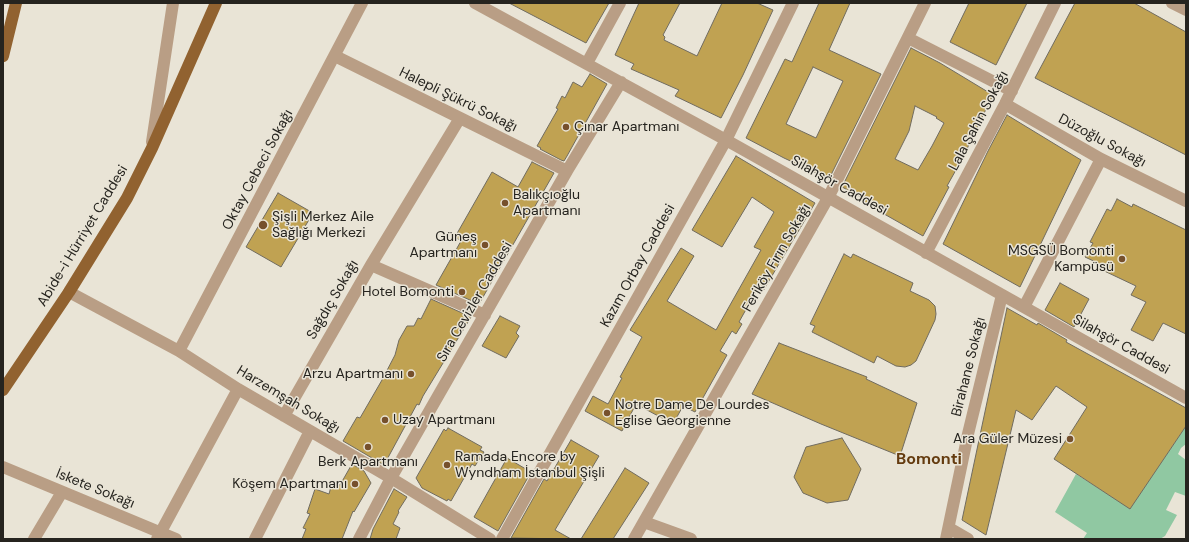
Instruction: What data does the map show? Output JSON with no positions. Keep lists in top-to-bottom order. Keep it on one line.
{"streets":{"main road":["Abide-i Hürriyet Caddesi"],"street":["Halepli Şükrü Sokağı","Lala Şahin Sokağı","Düzoğlu Sokağı","Oktay Cebeci Sokağı","Silahşör Caddesi","Feriköy Fırın Sokağı","Kazım Orbay Caddesi","Sağdıç Sokağı","Sıra Cevizler Caddesi","Birahane Sokağı","Harzemşah Sokağı","İskete Sokağı"]},"crossings":[["Halepli Şükrü Sokağı","Oktay Cebeci Sokağı"],["Halepli Şükrü Sokağı","Sağdıç Sokağı"],["Halepli Şükrü Sokağı","Sıra Cevizler Caddesi"],["Lala Şahin Sokağı","Düzoğlu Sokağı"],["Lala Şahin Sokağı","Silahşör Caddesi"],["Oktay Cebeci Sokağı","Harzemşah Sokağı"],["Silahşör Caddesi","Feriköy Fırın Sokağı"],["Silahşör Caddesi","Kazım Orbay Caddesi"],["Silahşör Caddesi","Sıra Cevizler Caddesi"],["Silahşör Caddesi","Birahane Sokağı"],["Abide-i Hürriyet Caddesi","Harzemşah Sokağı"],["Sağdıç Sokağı","Harzemşah Sokağı"],["Sıra Cevizler Caddesi","Harzemşah Sokağı"]],"districts":["Bomonti"],"places":["Çınar Apartmanı","Balıkçıoğlu Apartmanı","Şişli Merkez Aile Sağlığı Merkezi","Güneş Apartmanı","MSGSÜ Bomonti Kampüsü","Hotel Bomonti","Arzu Apartmanı","Notre Dame De Lourdes Eglise Georgienne","Uzay Apartmanı","Ara Güler Müzesi","Berk Apartmanı","Ramada Encore by Wyndham İstanbul Şişli","Köşem Apartmanı"]}
